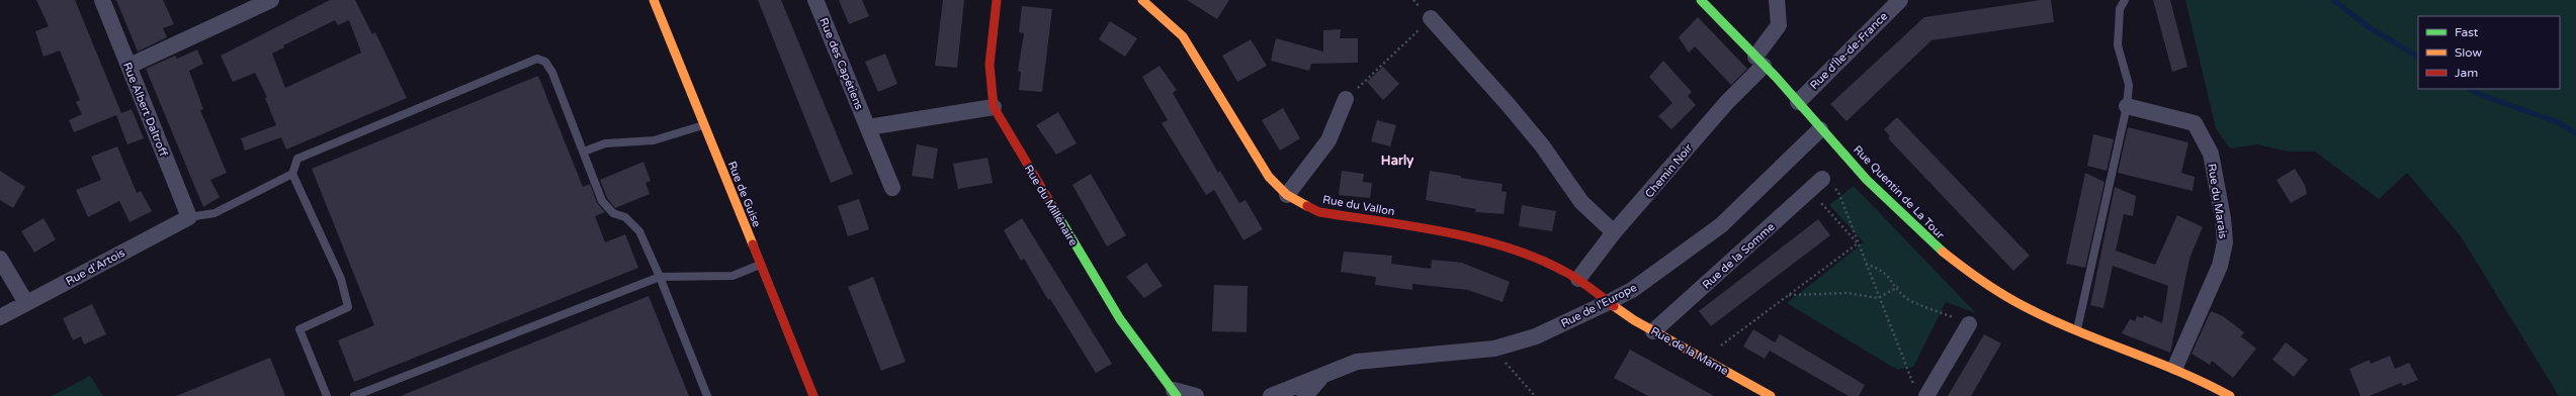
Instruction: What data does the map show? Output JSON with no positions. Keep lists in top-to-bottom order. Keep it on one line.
{"streets":{"street":["Rue d'Île-de-France","Rue des Capétiens","Rue Albert Daltroff","Chemin Noir","Rue Quentin de La Tour","Rue de Guise","Rue du Marais","Rue du Millénaire","Rue du Vallon","Rue de la Somme","Rue d'Artois","Rue de l'Europe","Rue de la Marne"]},"crossings":[["Rue d'Île-de-France","Rue Quentin de La Tour"],["Rue Albert Daltroff","Rue d'Artois"],["Chemin Noir","Rue Quentin de La Tour"],["Chemin Noir","Rue du Vallon"],["Rue Quentin de La Tour","Rue du Marais"],["Rue Quentin de La Tour","Rue de l'Europe"],["Rue du Vallon","Rue de l'Europe"],["Rue du Vallon","Rue de la Marne"],["Rue de la Somme","Rue de la Marne"],["Rue de l'Europe","Rue de la Marne"]],"districts":["Harly"],"legend":["Fast","Slow","Jam"]}
